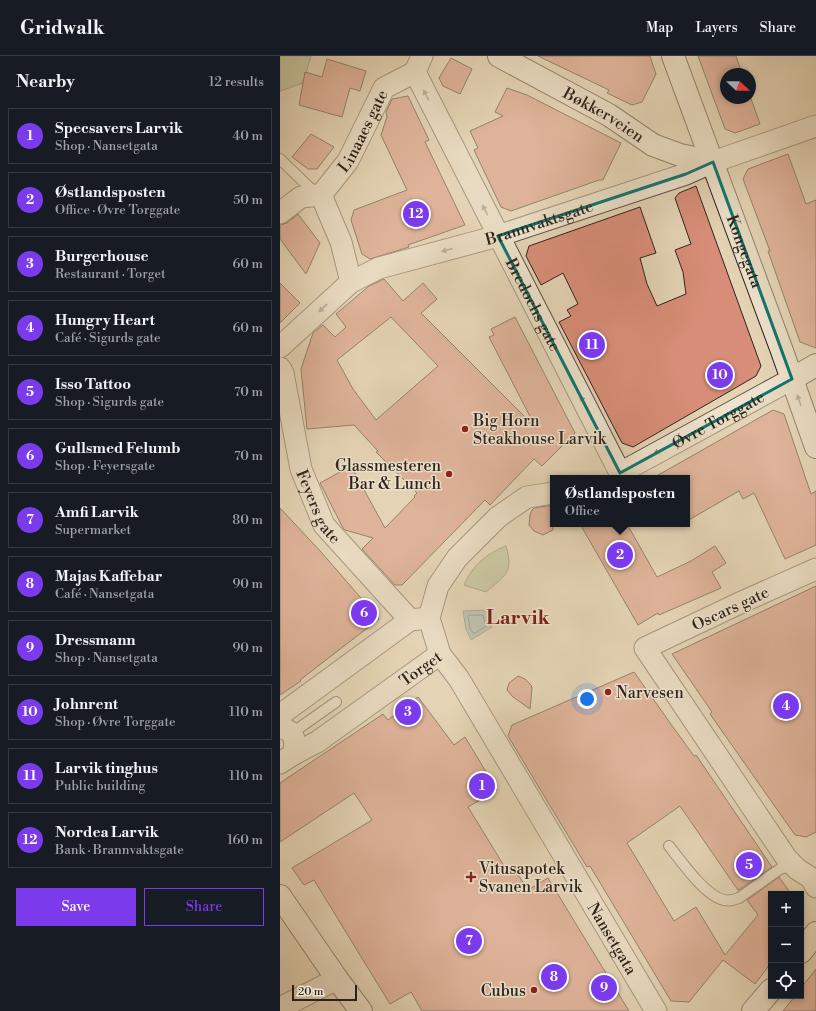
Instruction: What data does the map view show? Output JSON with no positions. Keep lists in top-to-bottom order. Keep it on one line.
{"streets":{"main road":["Bøkkerveien","Kongegata","Øvre Torggate"],"street":["Linaaes gate","Brannvaktsgate","Bredochs gate","Feyers gate","Oscars gate","Torget","Nansetgata"]},"crossings":[["Bøkkerveien","Brannvaktsgate"],["Bøkkerveien","Kongegata"],["Linaaes gate","Bredochs gate"],["Brannvaktsgate","Kongegata"],["Brannvaktsgate","Bredochs gate"],["Kongegata","Øvre Torggate"],["Torget","Nansetgata"]],"one_way":["Brannvaktsgate","Bredochs gate","Øvre Torggate"],"districts":["Larvik"],"places":{"other":["Big Horn Steakhouse Larvik","Glassmesteren Bar & Lunch","Narvesen","Cubus"],"health":["Vitusapotek Svanen Larvik"]},"scale_bar":"20 m","north":"right","page":{"header":"Gridwalk","nav":["Map","Layers","Share"],"heading":["Nearby","12 results"],"list":[{"mark":"1","name":"Specsavers Larvik","note":"Shop · Nansetgata","value":"40 m"},{"mark":"2","name":"Østlandsposten","note":"Office · Øvre Torggate","value":"50 m"},{"mark":"3","name":"Burgerhouse","note":"Restaurant · Torget","value":"60 m"},{"mark":"4","name":"Hungry Heart","note":"Café · Sigurds gate","value":"60 m"},{"mark":"5","name":"Isso Tattoo","note":"Shop · Sigurds gate","value":"70 m"},{"mark":"6","name":"Gullsmed Felumb","note":"Shop · Feyersgate","value":"70 m"},{"mark":"7","name":"Amfi Larvik","note":"Supermarket","value":"80 m"},{"mark":"8","name":"Majas Kaffebar","note":"Café · Nansetgata","value":"90 m"},{"mark":"9","name":"Dressmann","note":"Shop · Nansetgata","value":"90 m"},{"mark":"10","name":"Johnrent","note":"Shop · Øvre Torggate","value":"110 m"},{"mark":"11","name":"Larvik tinghus","note":"Public building","value":"110 m"},{"mark":"12","name":"Nordea Larvik","note":"Bank · Brannvaktsgate","value":"160 m"}],"pins":["12","11","10","2","6","4","3","1","5","7","8","9"],"popup":["Østlandsposten","Office"],"buttons":["Save","Share"],"map_buttons":["+","−"],"scale":"20 m"}}
